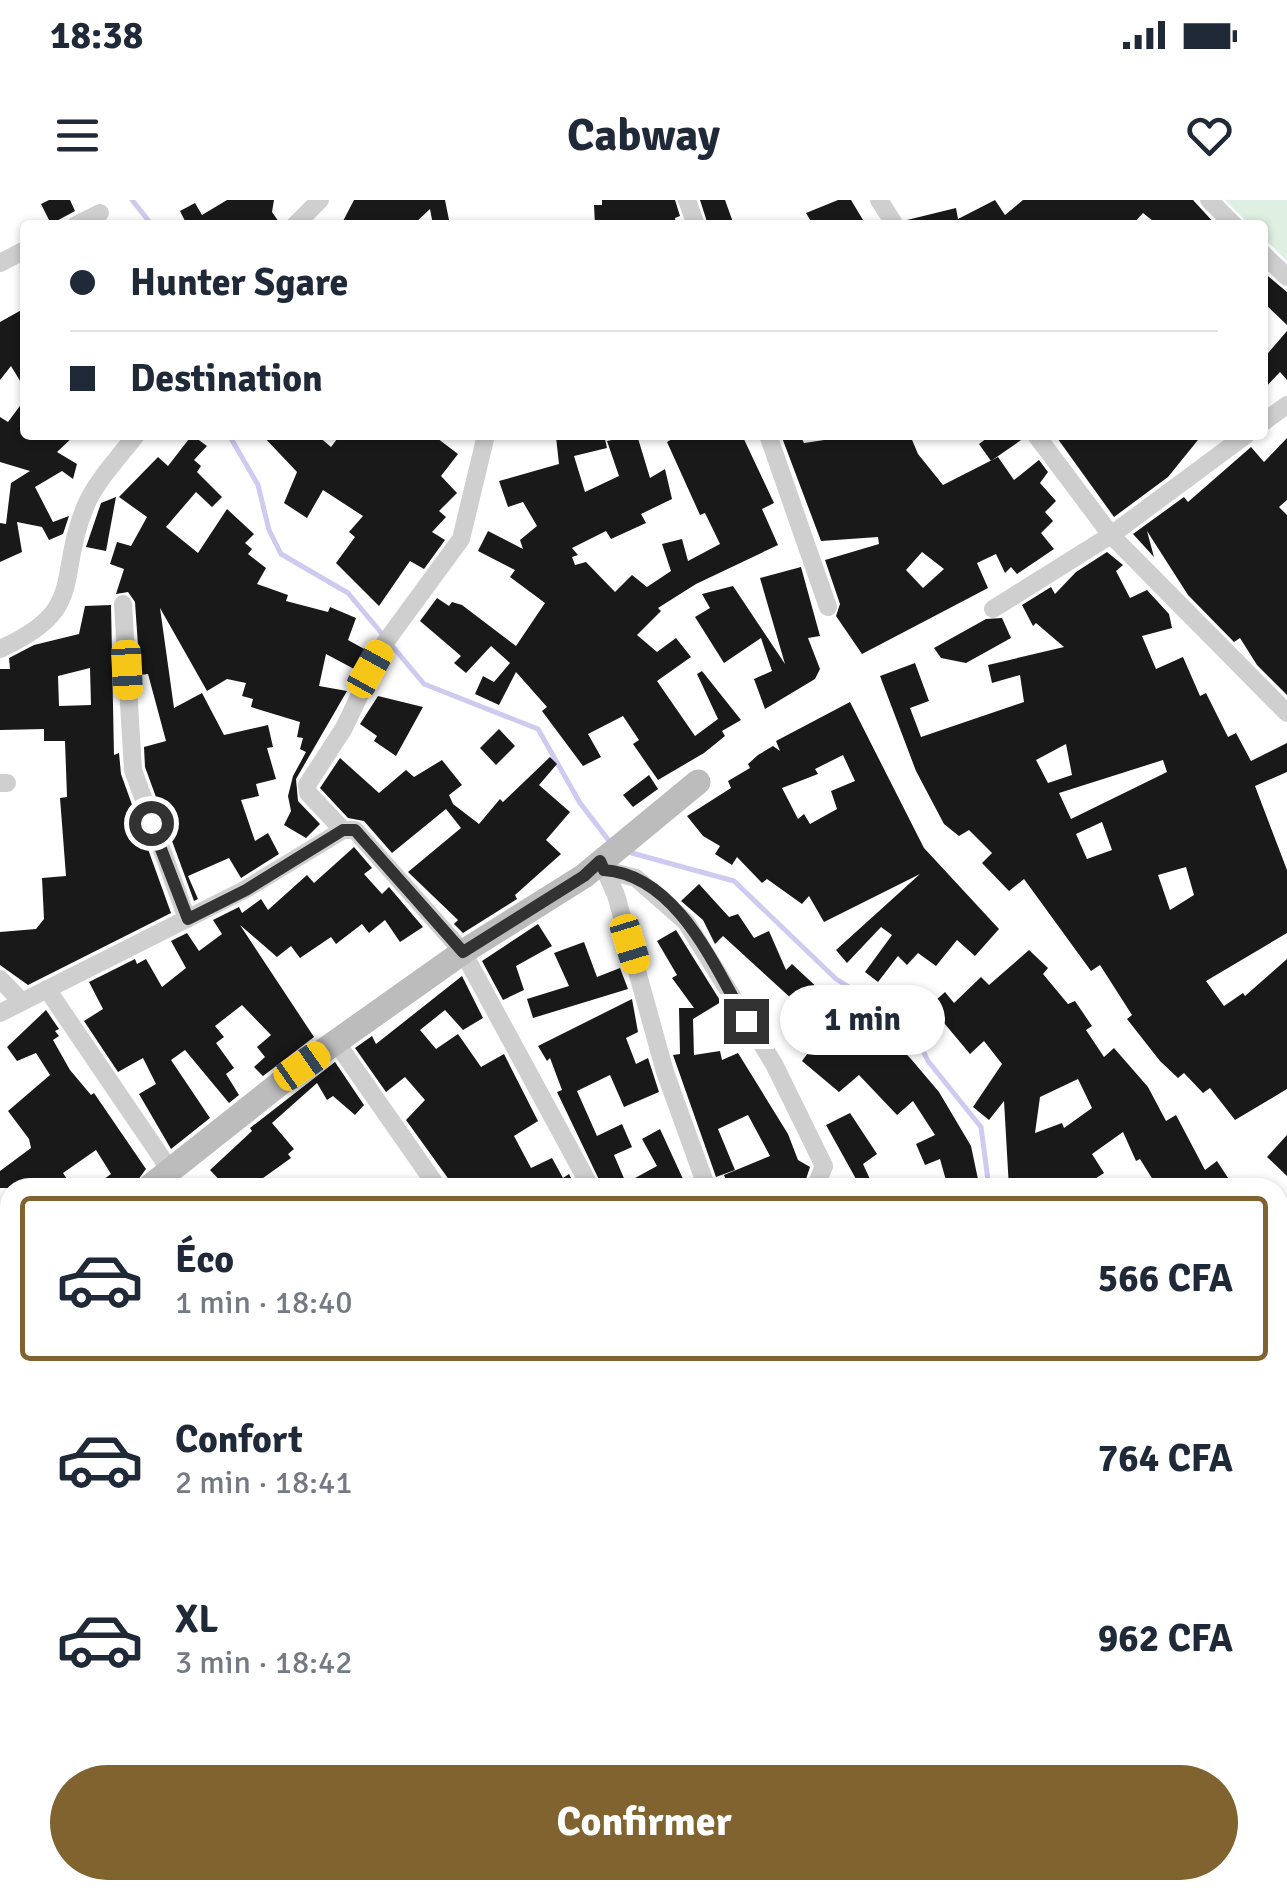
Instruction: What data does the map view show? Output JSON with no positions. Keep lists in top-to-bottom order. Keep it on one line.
{"page":{"status":"18:38","header":"Cabway","banner":["Hunter Sgare","Destination"],"bubble":"1 min","list":[{"name":"Éco","note":"1 min · 18:40","value":"566 CFA"},{"name":"Confort","note":"2 min · 18:41","value":"764 CFA"},{"name":"XL","note":"3 min · 18:42","value":"962 CFA"}],"buttons":"Confirmer"}}
